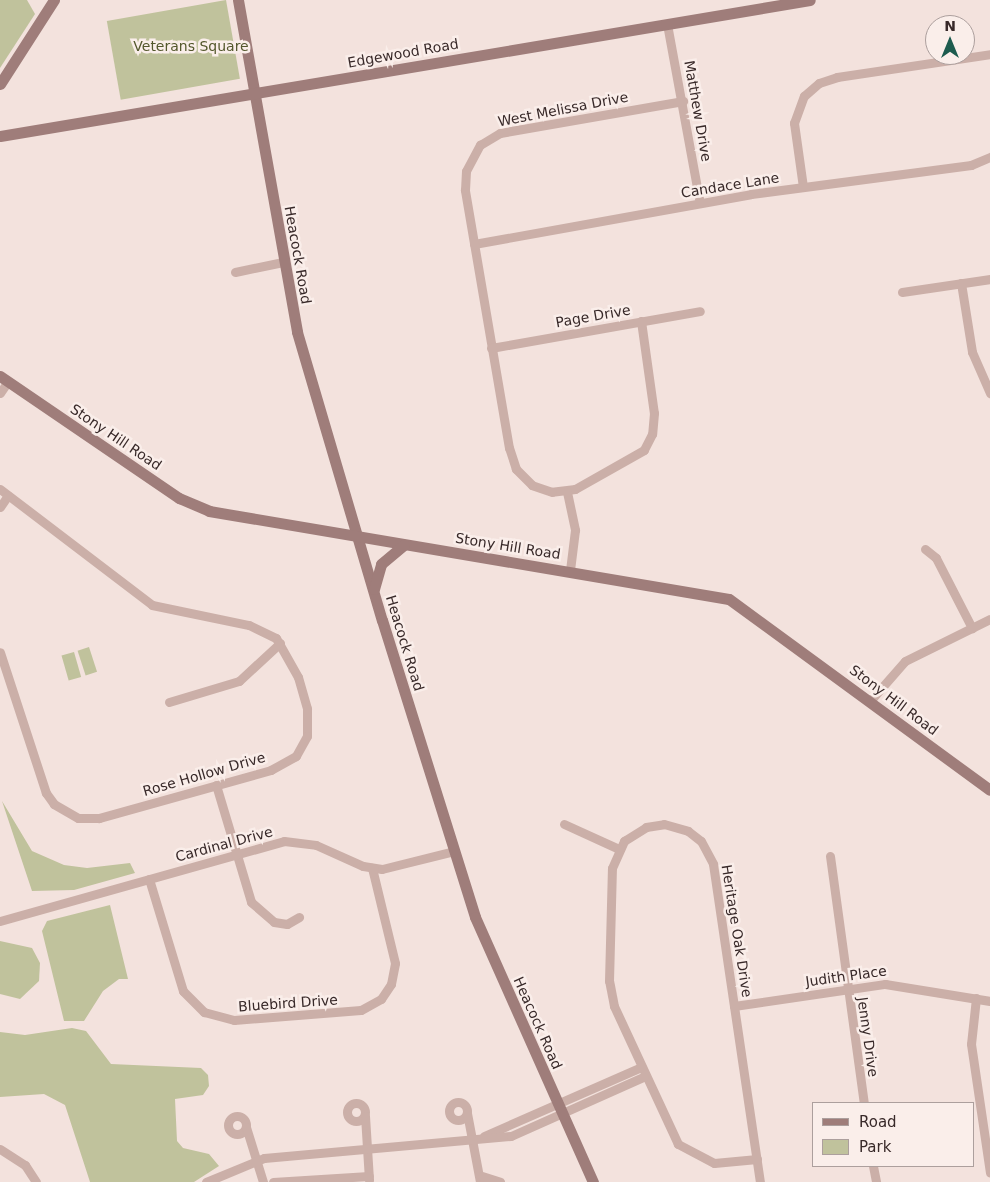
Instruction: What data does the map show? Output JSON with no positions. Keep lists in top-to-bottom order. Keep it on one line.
{"streets":{"street":["Edgewood Road","West Melissa Drive","Matthew Drive","Candace Lane","Heacock Road","Page Drive","Stony Hill Road","Rose Hollow Drive","Cardinal Drive","Heritage Oak Drive","Judith Place","Bluebird Drive","Jenny Drive"]},"crossings":[["Edgewood Road","Matthew Drive"],["Edgewood Road","Heacock Road"],["West Melissa Drive","Matthew Drive"],["West Melissa Drive","Candace Lane"],["West Melissa Drive","Page Drive"],["Matthew Drive","Candace Lane"],["Heacock Road","Stony Hill Road"],["Heacock Road","Cardinal Drive"],["Cardinal Drive","Bluebird Drive"],["Heritage Oak Drive","Judith Place"],["Judith Place","Jenny Drive"]],"parks":["Veterans Square"],"legend":["Road","Park"],"north":"top"}
